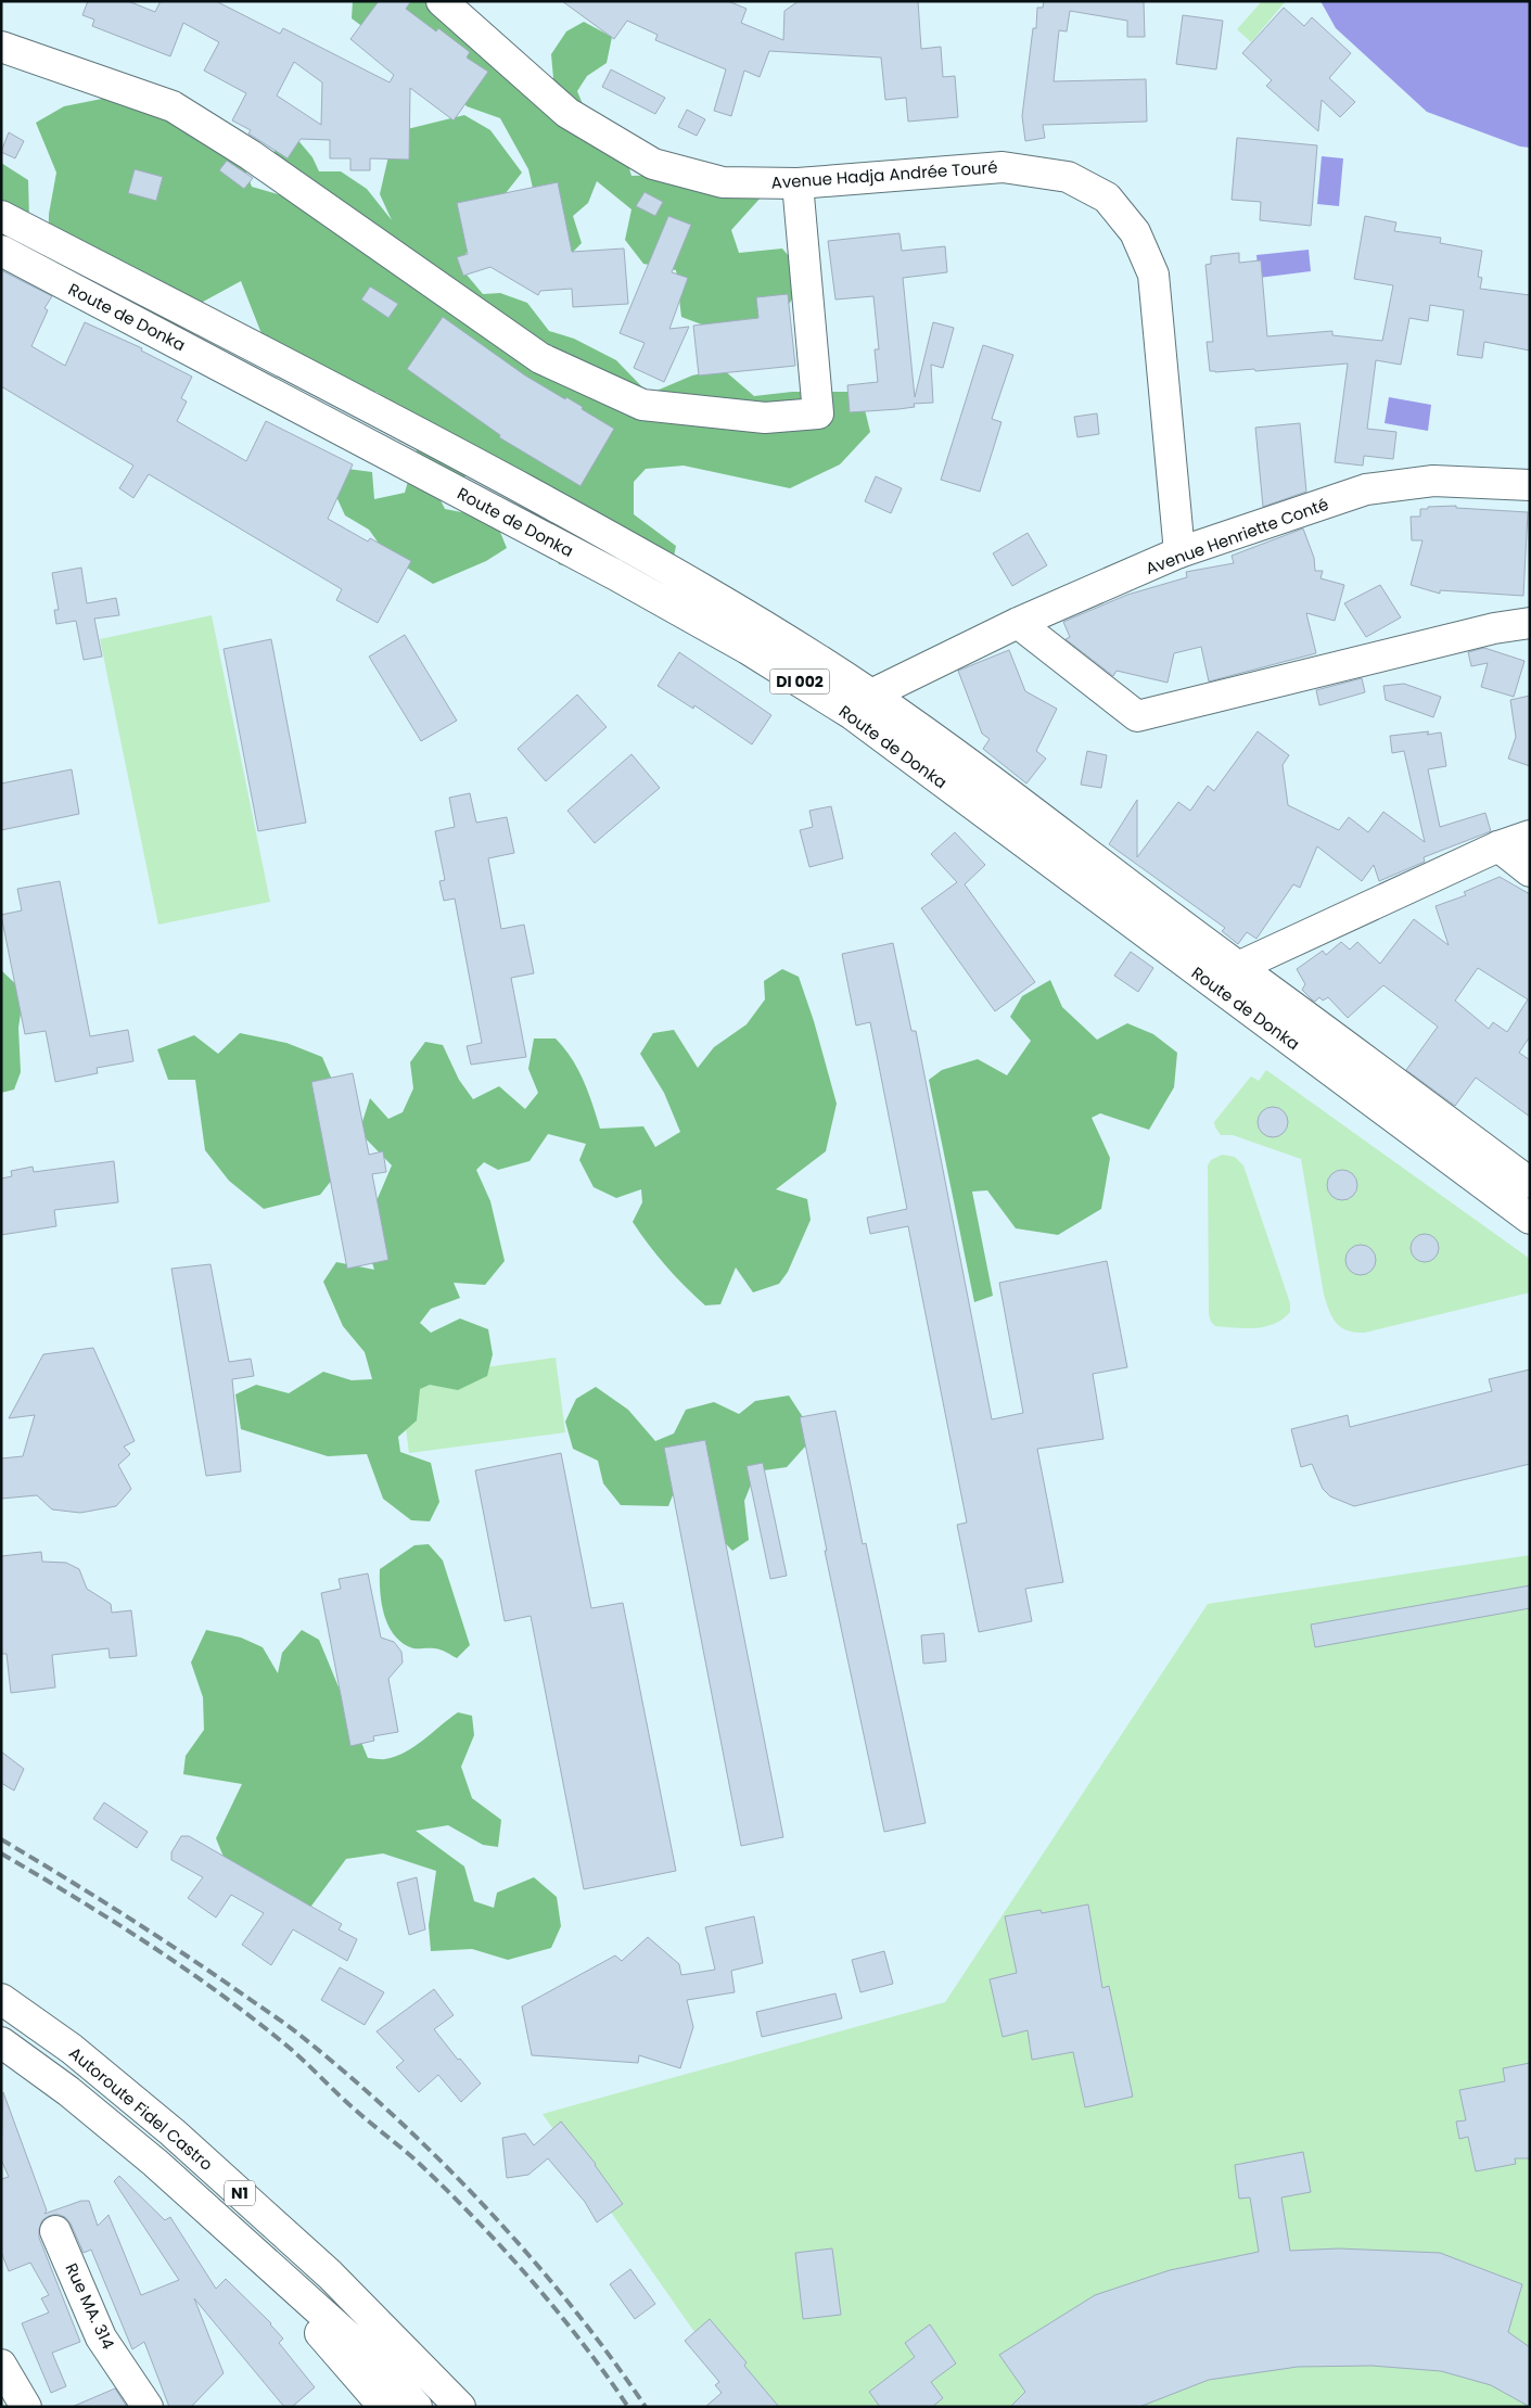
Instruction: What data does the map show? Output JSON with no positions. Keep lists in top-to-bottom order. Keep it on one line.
{"streets":{"main road":["Avenue Hadja Andrée Touré","Route de Donka","Avenue Henriette Conté","DI 002","Autoroute Fidel Castro","N1","Rue MA. 314"]},"crossings":[["Avenue Hadja Andrée Touré","Avenue Henriette Conté"],["Route de Donka","Avenue Henriette Conté"]]}
